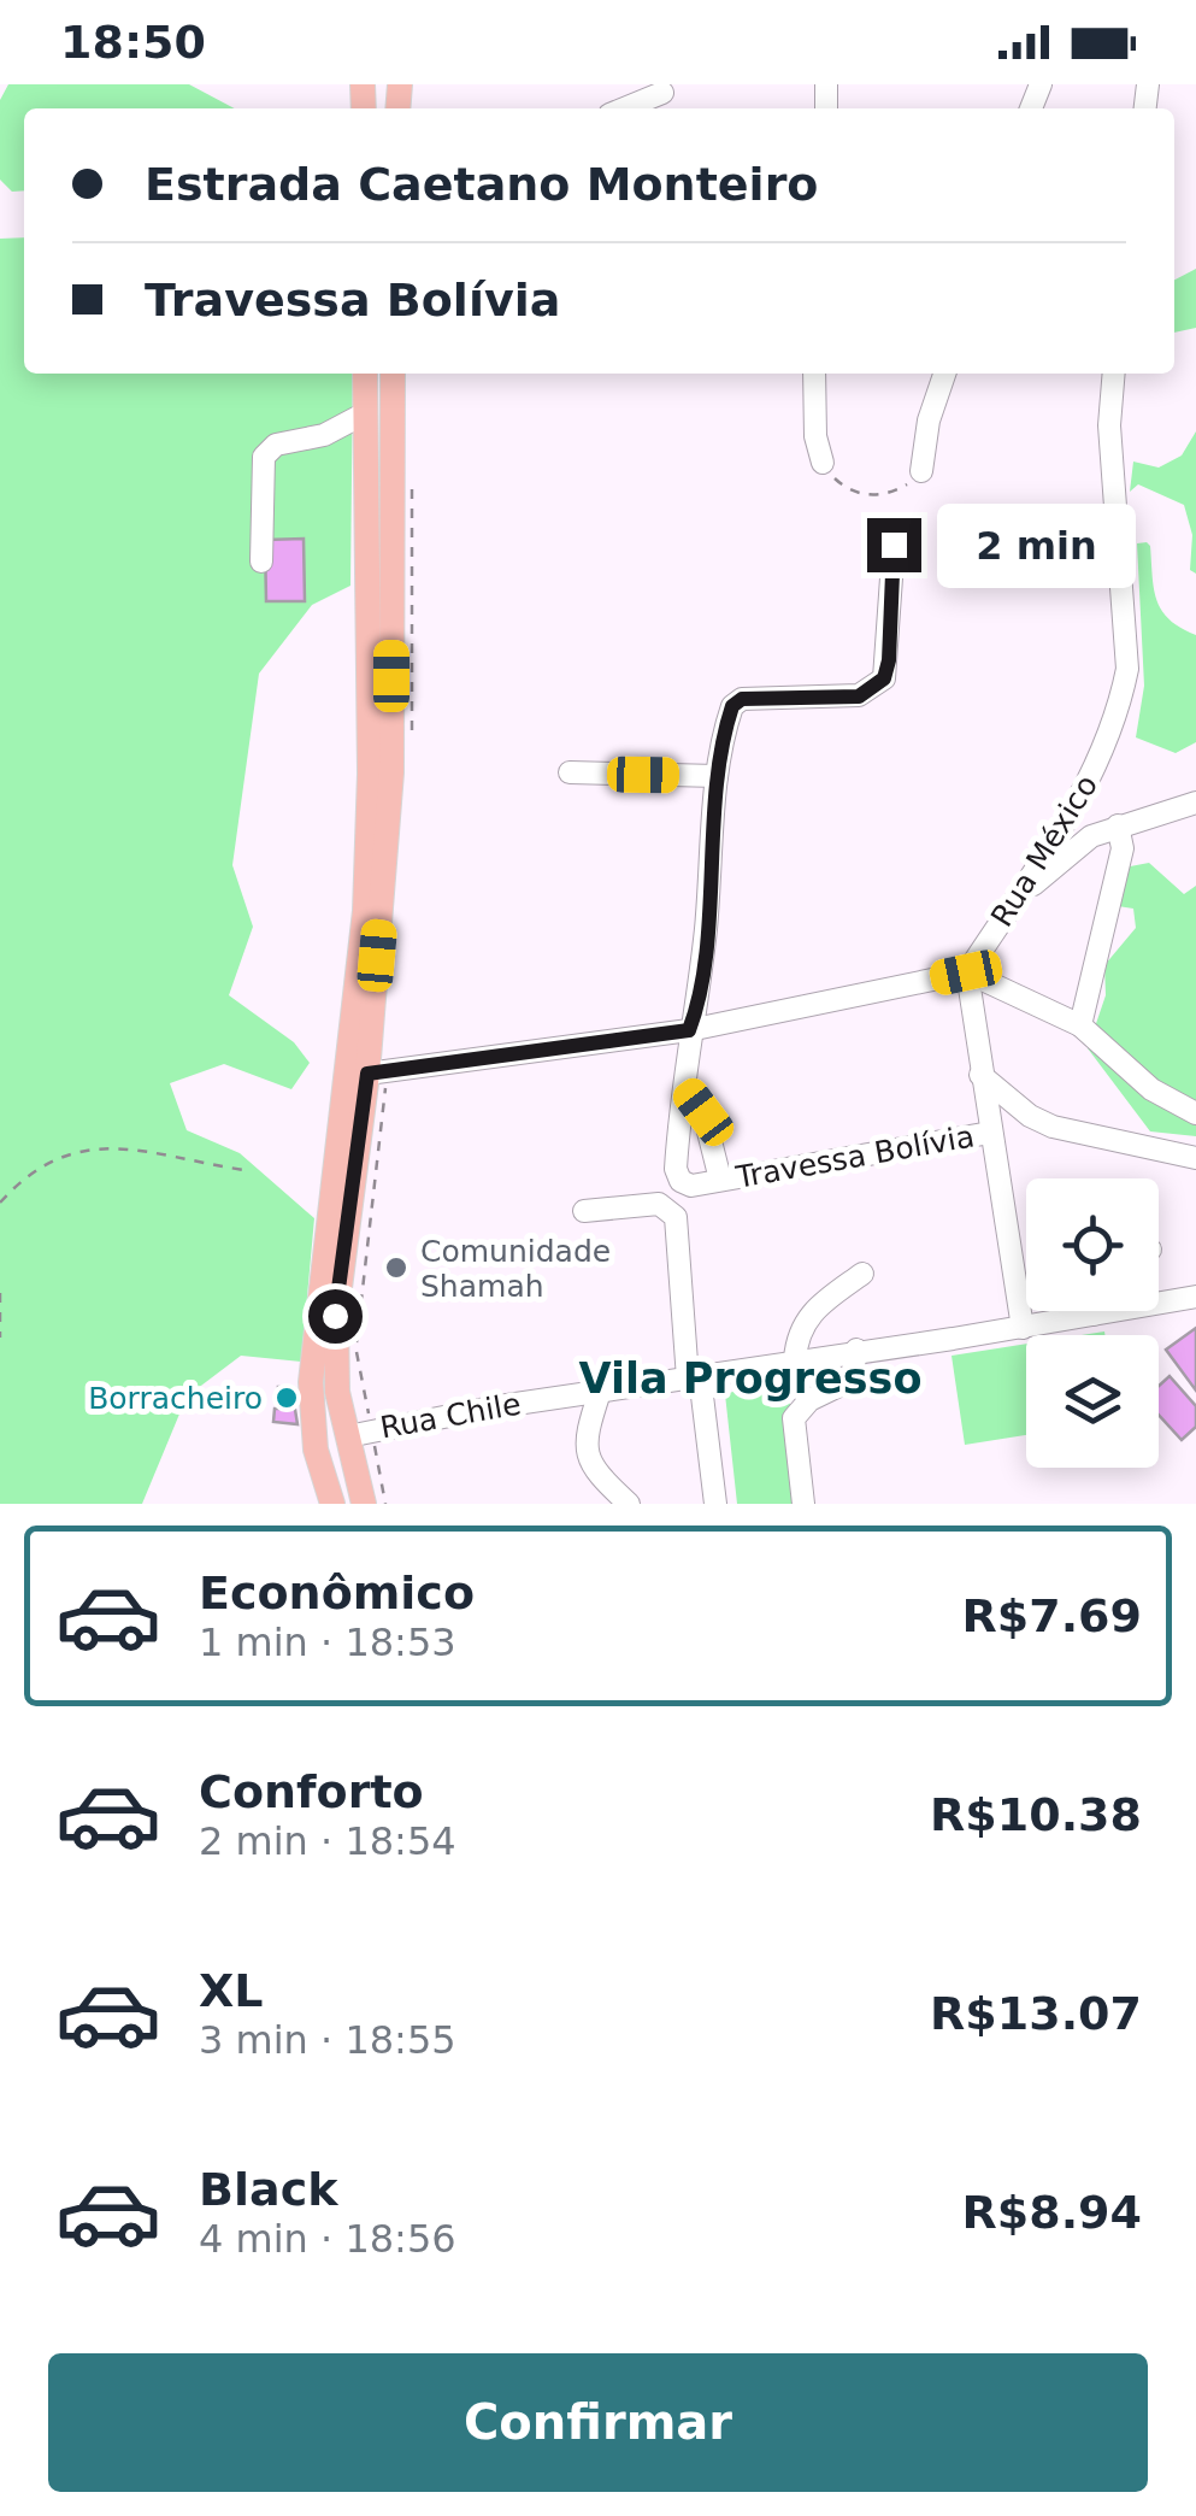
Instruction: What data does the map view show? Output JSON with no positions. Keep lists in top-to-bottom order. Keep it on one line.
{"streets":{"street":["Rua México","Travessa Bolívia","Rua Chile"]},"districts":["Vila Progresso"],"places":["Comunidade Shamah","Borracheiro"],"page":{"status":"18:50","banner":["Estrada Caetano Monteiro","Travessa Bolívia"],"bubble":"2 min","list":[{"name":"Econômico","note":"1 min · 18:53","value":"R$7.69"},{"name":"Conforto","note":"2 min · 18:54","value":"R$10.38"},{"name":"XL","note":"3 min · 18:55","value":"R$13.07"},{"name":"Black","note":"4 min · 18:56","value":"R$8.94"}],"buttons":"Confirmar"}}
